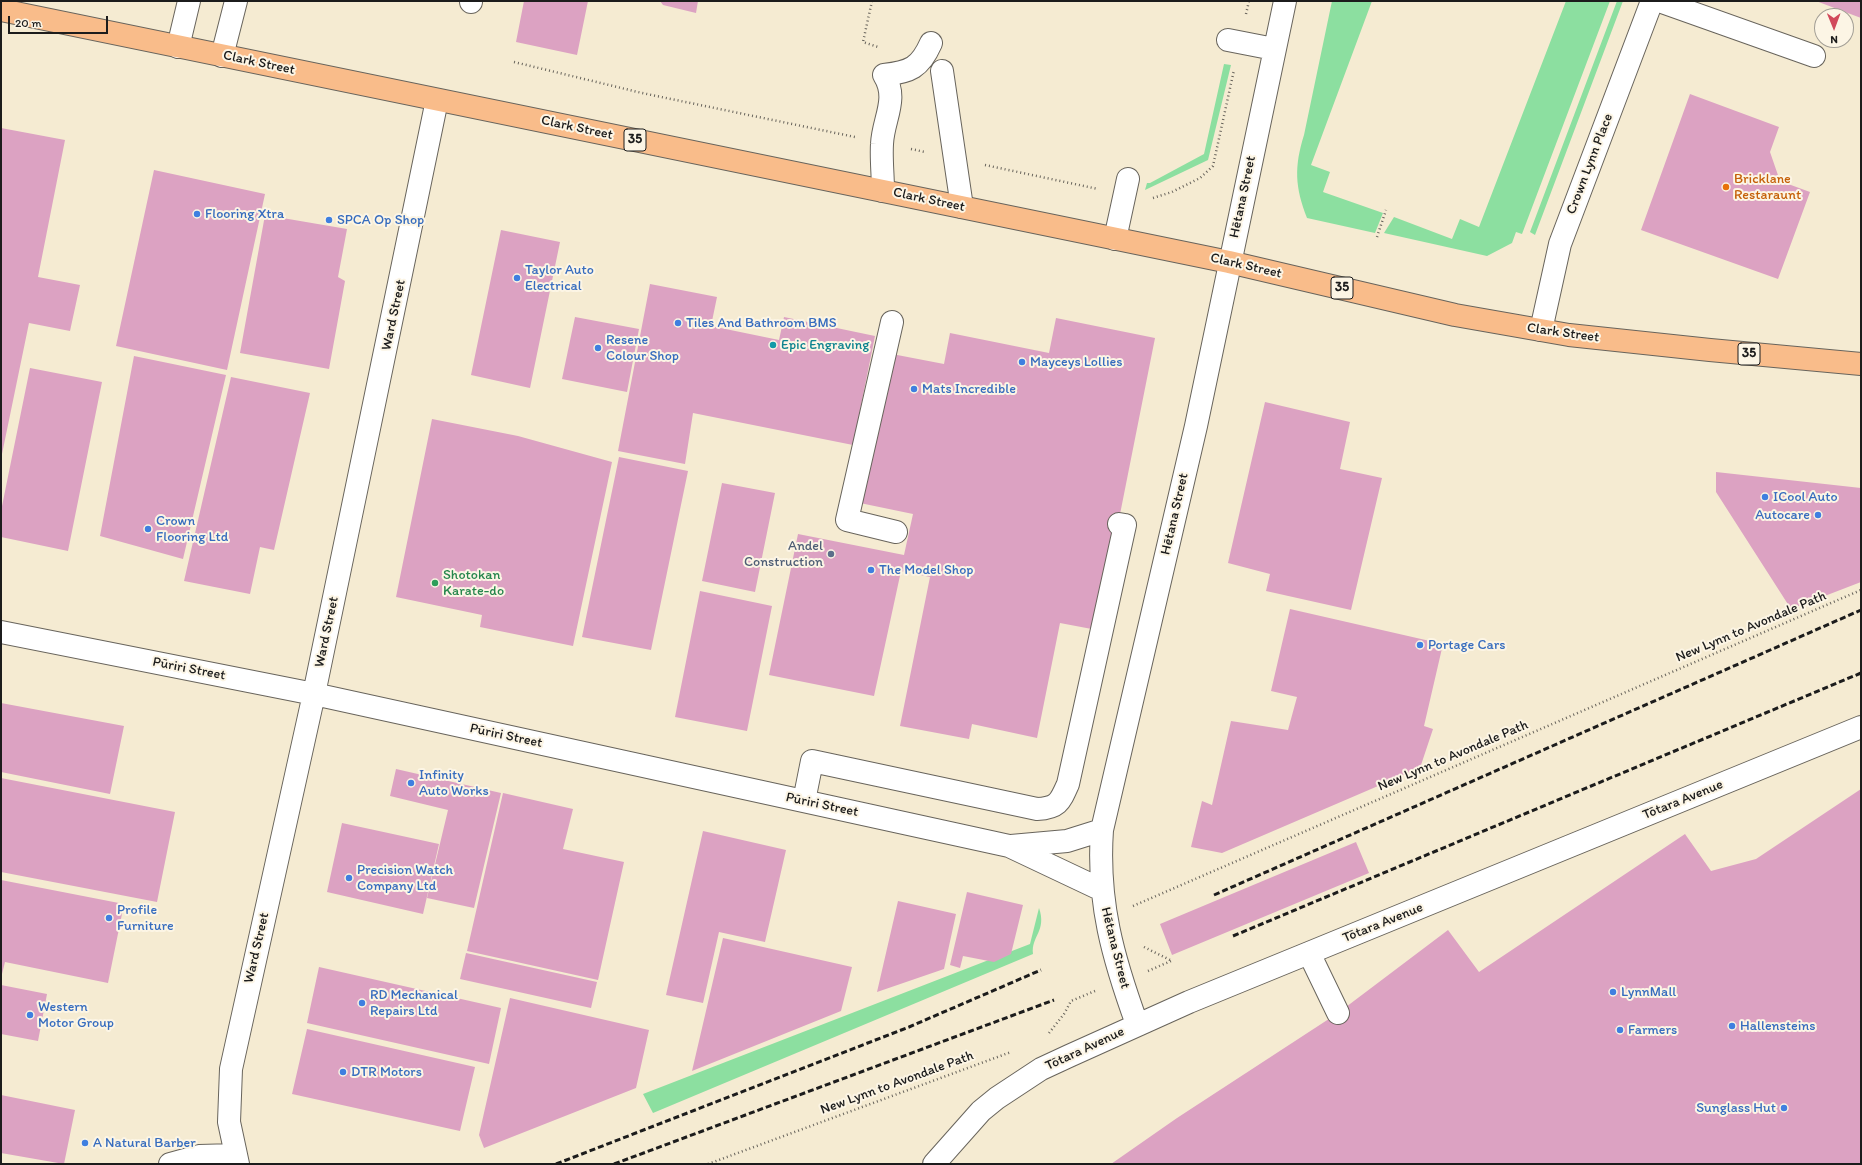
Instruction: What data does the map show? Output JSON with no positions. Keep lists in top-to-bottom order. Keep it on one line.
{"streets":{"main road":["Clark Street","35"],"street":["Crown Lynn Place","Hētana Street","Ward Street","Pūriri Street","Tōtara Avenue"],"path":["New Lynn to Avondale Path"]},"crossings":[["Clark Street","Crown Lynn Place"],["Clark Street","Hētana Street"],["Clark Street","Ward Street"],["Hētana Street","Pūriri Street"],["Hētana Street","Tōtara Avenue"],["Ward Street","Pūriri Street"]],"places":["Bricklane Restaraunt","Flooring Xtra","SPCA Op Shop","Taylor Auto Electrical","Tiles And Bathroom BMS","Epic Engraving","Resene Colour Shop","Mayceys Lollies","Mats Incredible","ICool Auto","Autocare","Crown Flooring Ltd","Andel Construction","The Model Shop","Shotokan Karate-do","Portage Cars","Infinity Auto Works","Precision Watch Company Ltd","Profile Furniture","LynnMall","RD Mechanical Repairs Ltd","Western Motor Group","Hallensteins","Farmers","DTR Motors","Sunglass Hut","A Natural Barber"],"scale_bar":"20 m","north":"bottom"}
